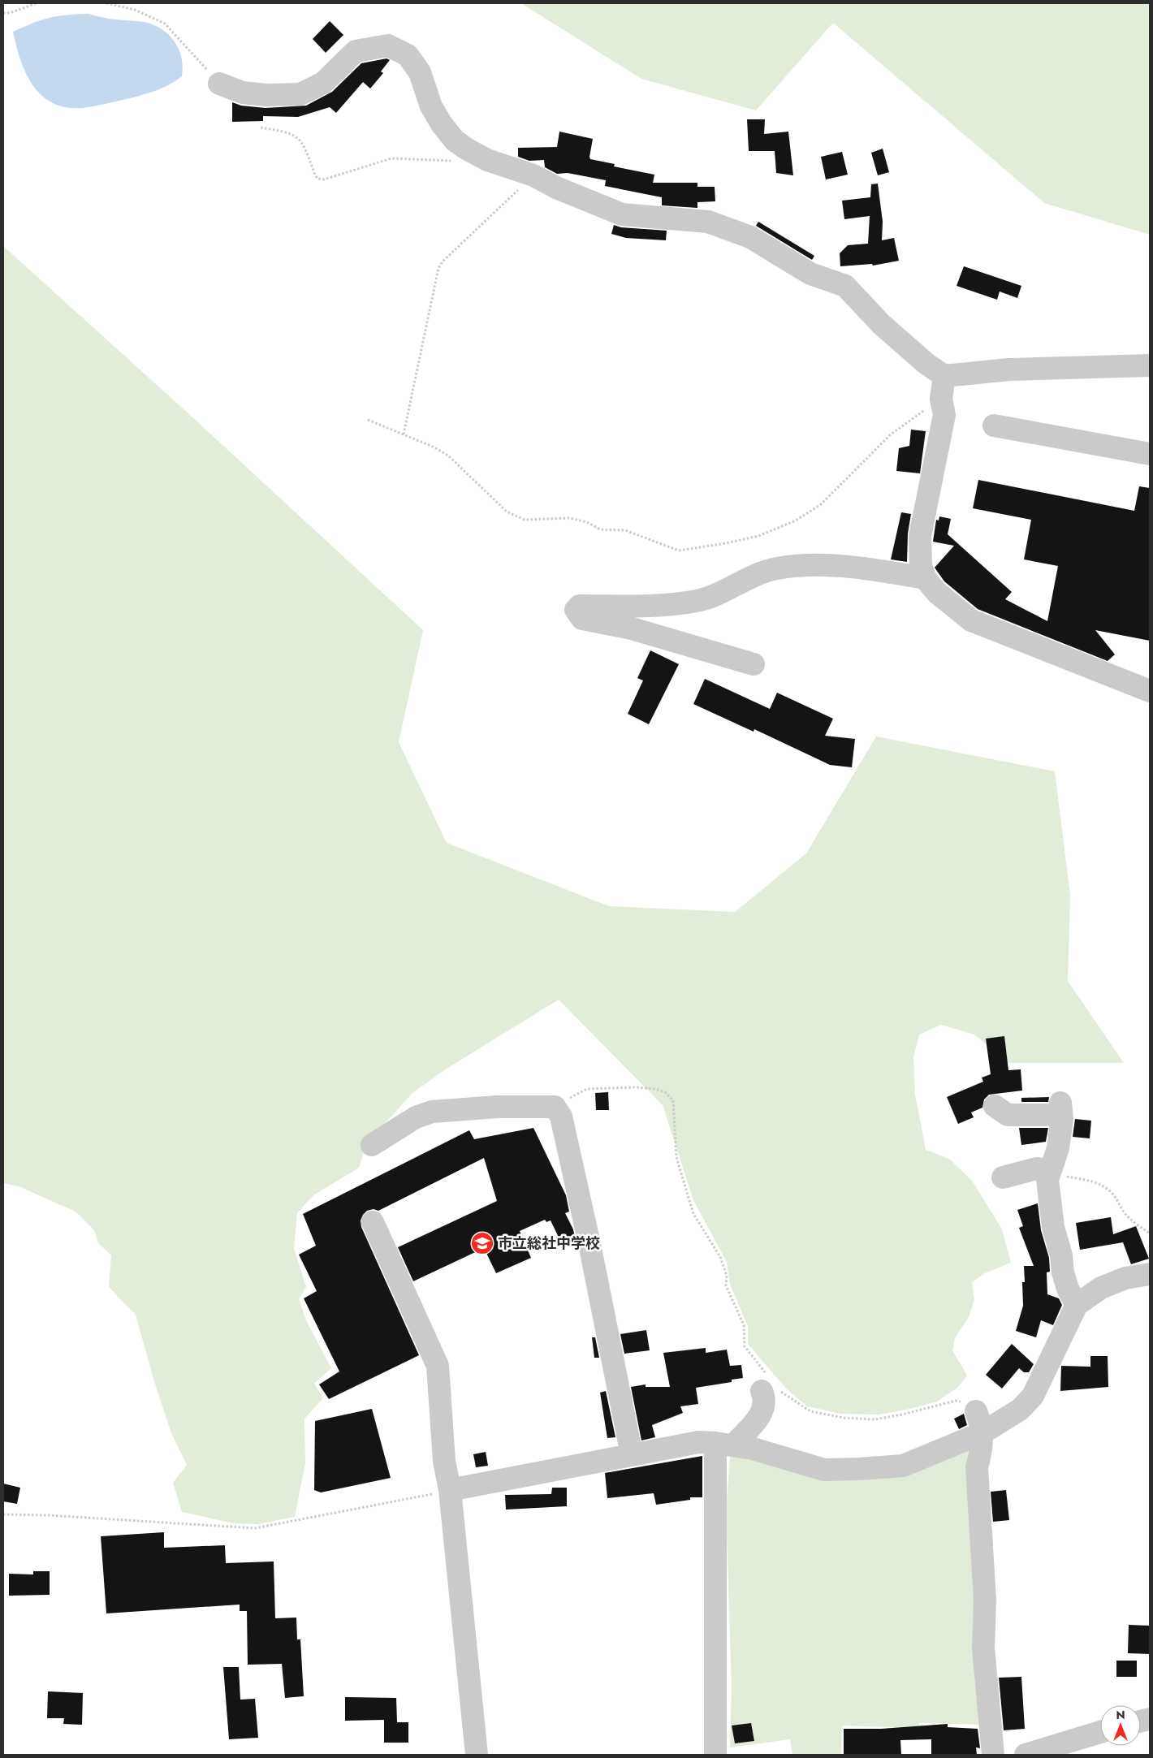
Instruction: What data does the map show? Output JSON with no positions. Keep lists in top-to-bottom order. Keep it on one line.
{"places":{"school or university":["市立総社中学校"]},"north":"top"}
